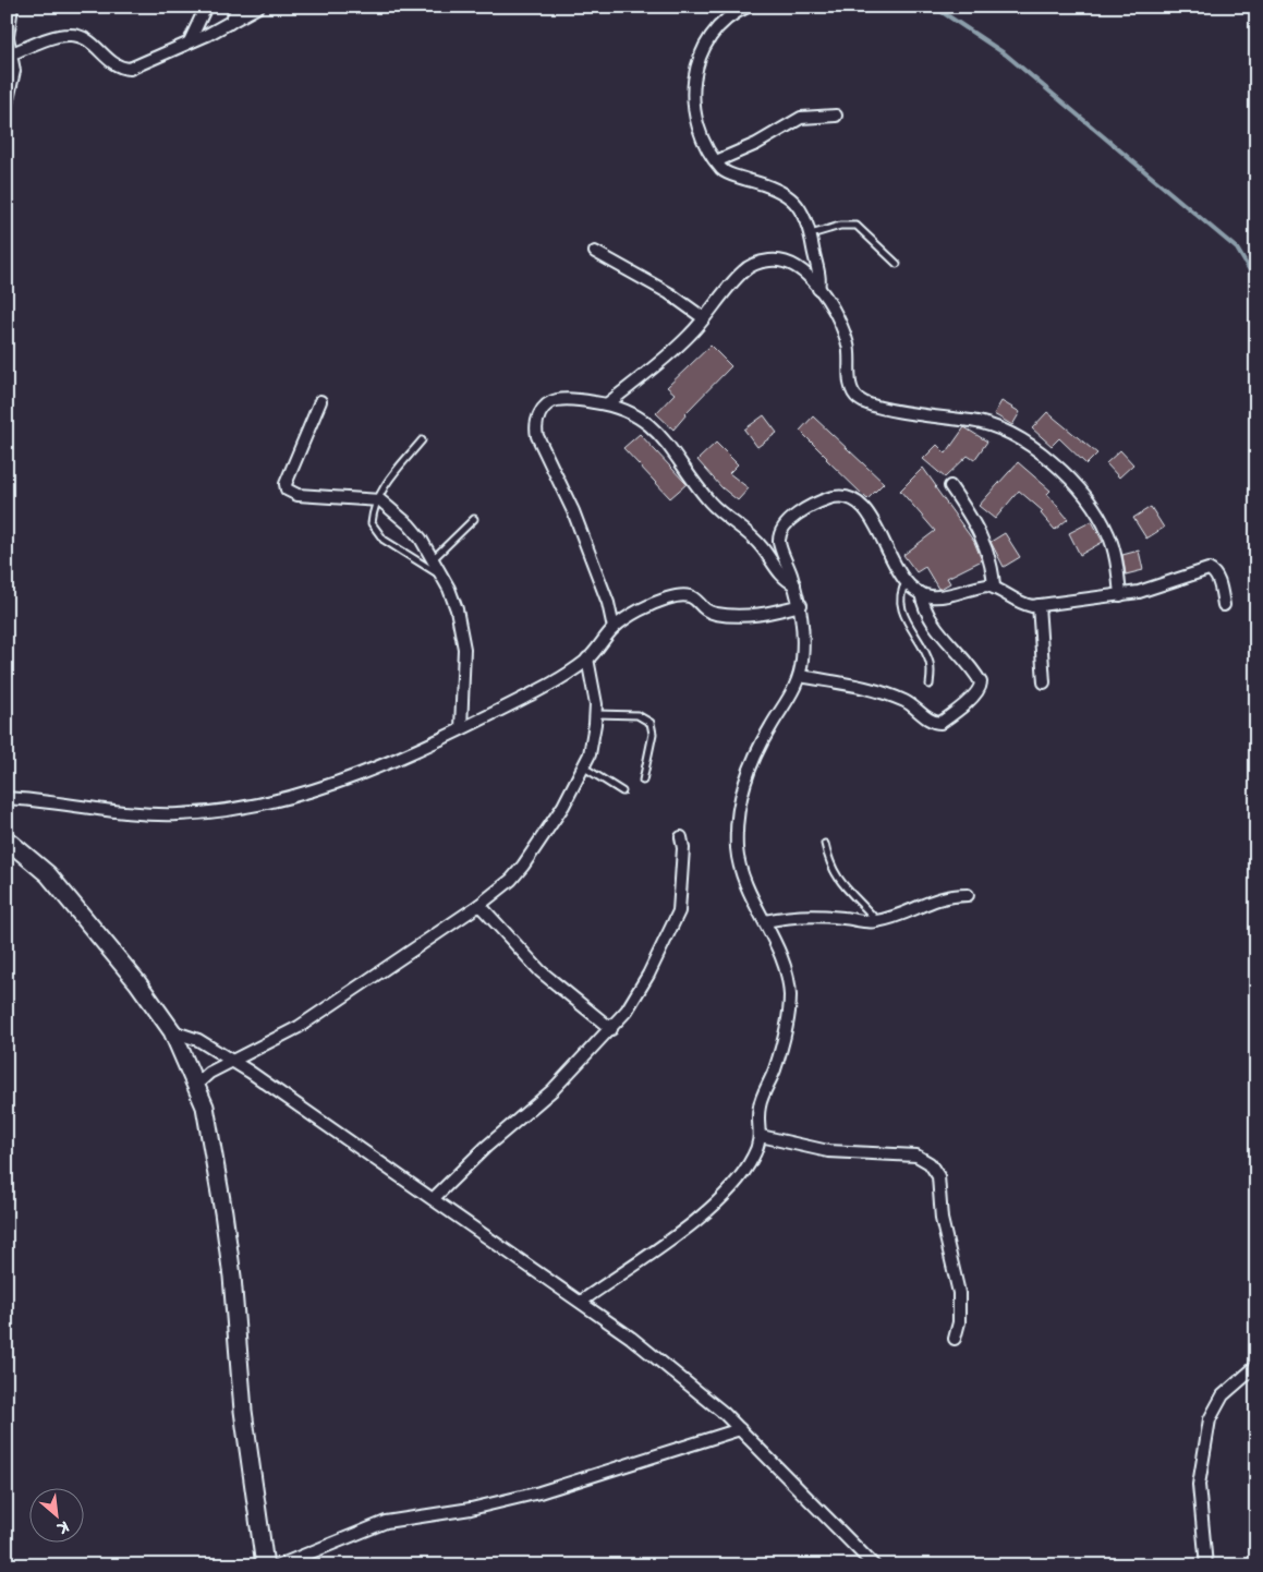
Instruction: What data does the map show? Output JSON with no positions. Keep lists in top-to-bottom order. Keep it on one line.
{"north":"bottom right"}
